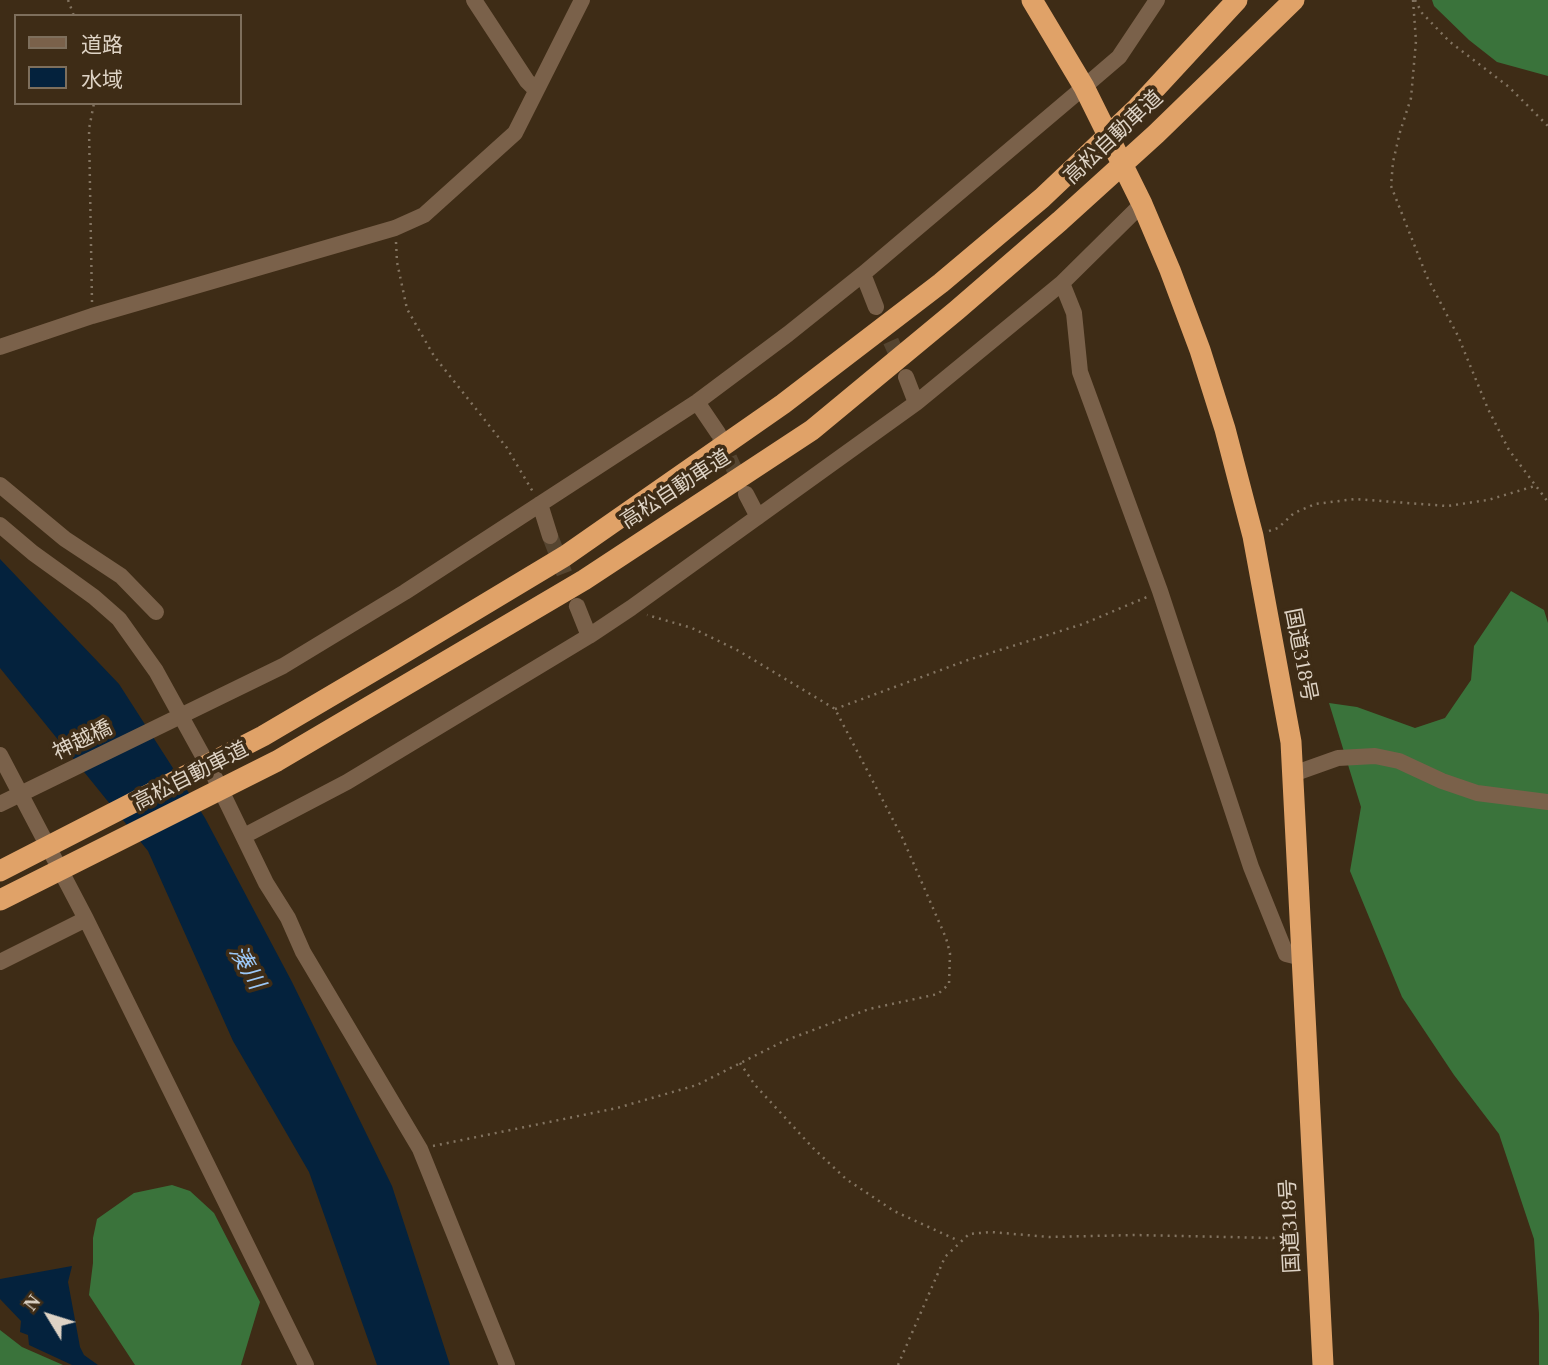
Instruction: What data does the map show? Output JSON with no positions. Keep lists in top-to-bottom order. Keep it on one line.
{"streets":{"highway":["高松自動車道","国道318号"],"street":["神越橋"]},"crossings":[["国道318号","神越橋"]],"water":["湊川"],"legend":["道路","水域"],"north":"top left"}
